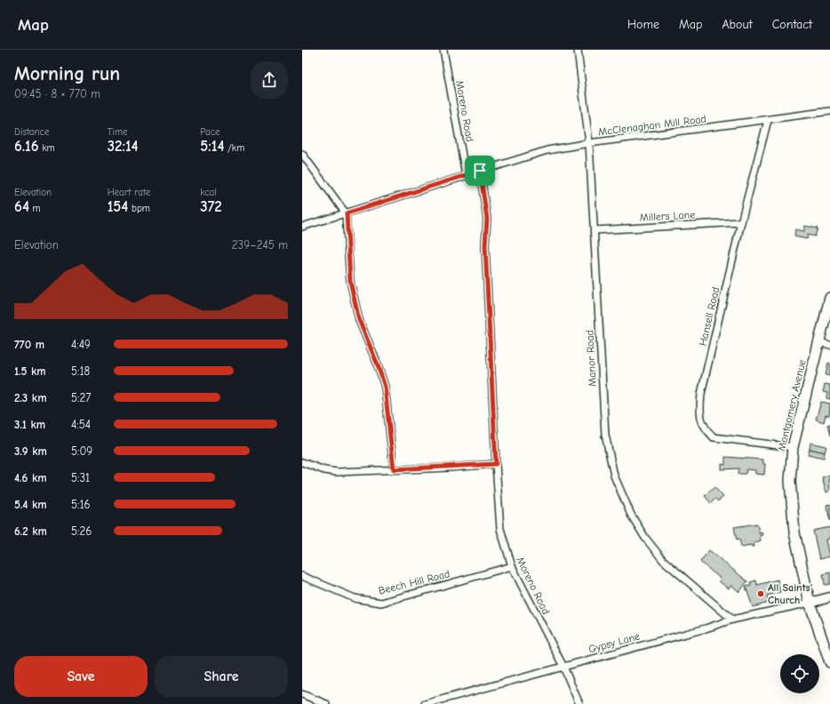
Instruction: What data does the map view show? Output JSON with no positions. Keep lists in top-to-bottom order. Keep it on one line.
{"streets":{"main road":["Montgomery Avenue"],"street":["Moreno Road","McClenaghan Mill Road","Millers Lane","Hansell Road","Manor Road","Beech Hill Road","Gypsy Lane"]},"crossings":[["Moreno Road","McClenaghan Mill Road"],["Moreno Road","Beech Hill Road"],["Moreno Road","Gypsy Lane"],["McClenaghan Mill Road","Hansell Road"],["McClenaghan Mill Road","Manor Road"],["Millers Lane","Hansell Road"],["Millers Lane","Manor Road"],["Hansell Road","Montgomery Avenue"],["Manor Road","Gypsy Lane"],["Montgomery Avenue","Gypsy Lane"]],"places":["All Saints' Church"],"page":{"header":"Map","nav":["Home","Map","About","Contact"],"heading":["Morning run","09:45 · 8 × 770 m"],"stats":[["Distance","6.16 km"],["Time","32:14"],["Pace","5:14 /km"],["Elevation","64 m"],["Heart rate","154 bpm"],["kcal","372"]],"chart":["Elevation","239–245 m"],"list":[{"name":"770 m","note":"4:49"},{"name":"1.5 km","note":"5:18"},{"name":"2.3 km","note":"5:27"},{"name":"3.1 km","note":"4:54"},{"name":"3.9 km","note":"5:09"},{"name":"4.6 km","note":"5:31"},{"name":"5.4 km","note":"5:16"},{"name":"6.2 km","note":"5:26"}],"buttons":["Save","Share"]}}
